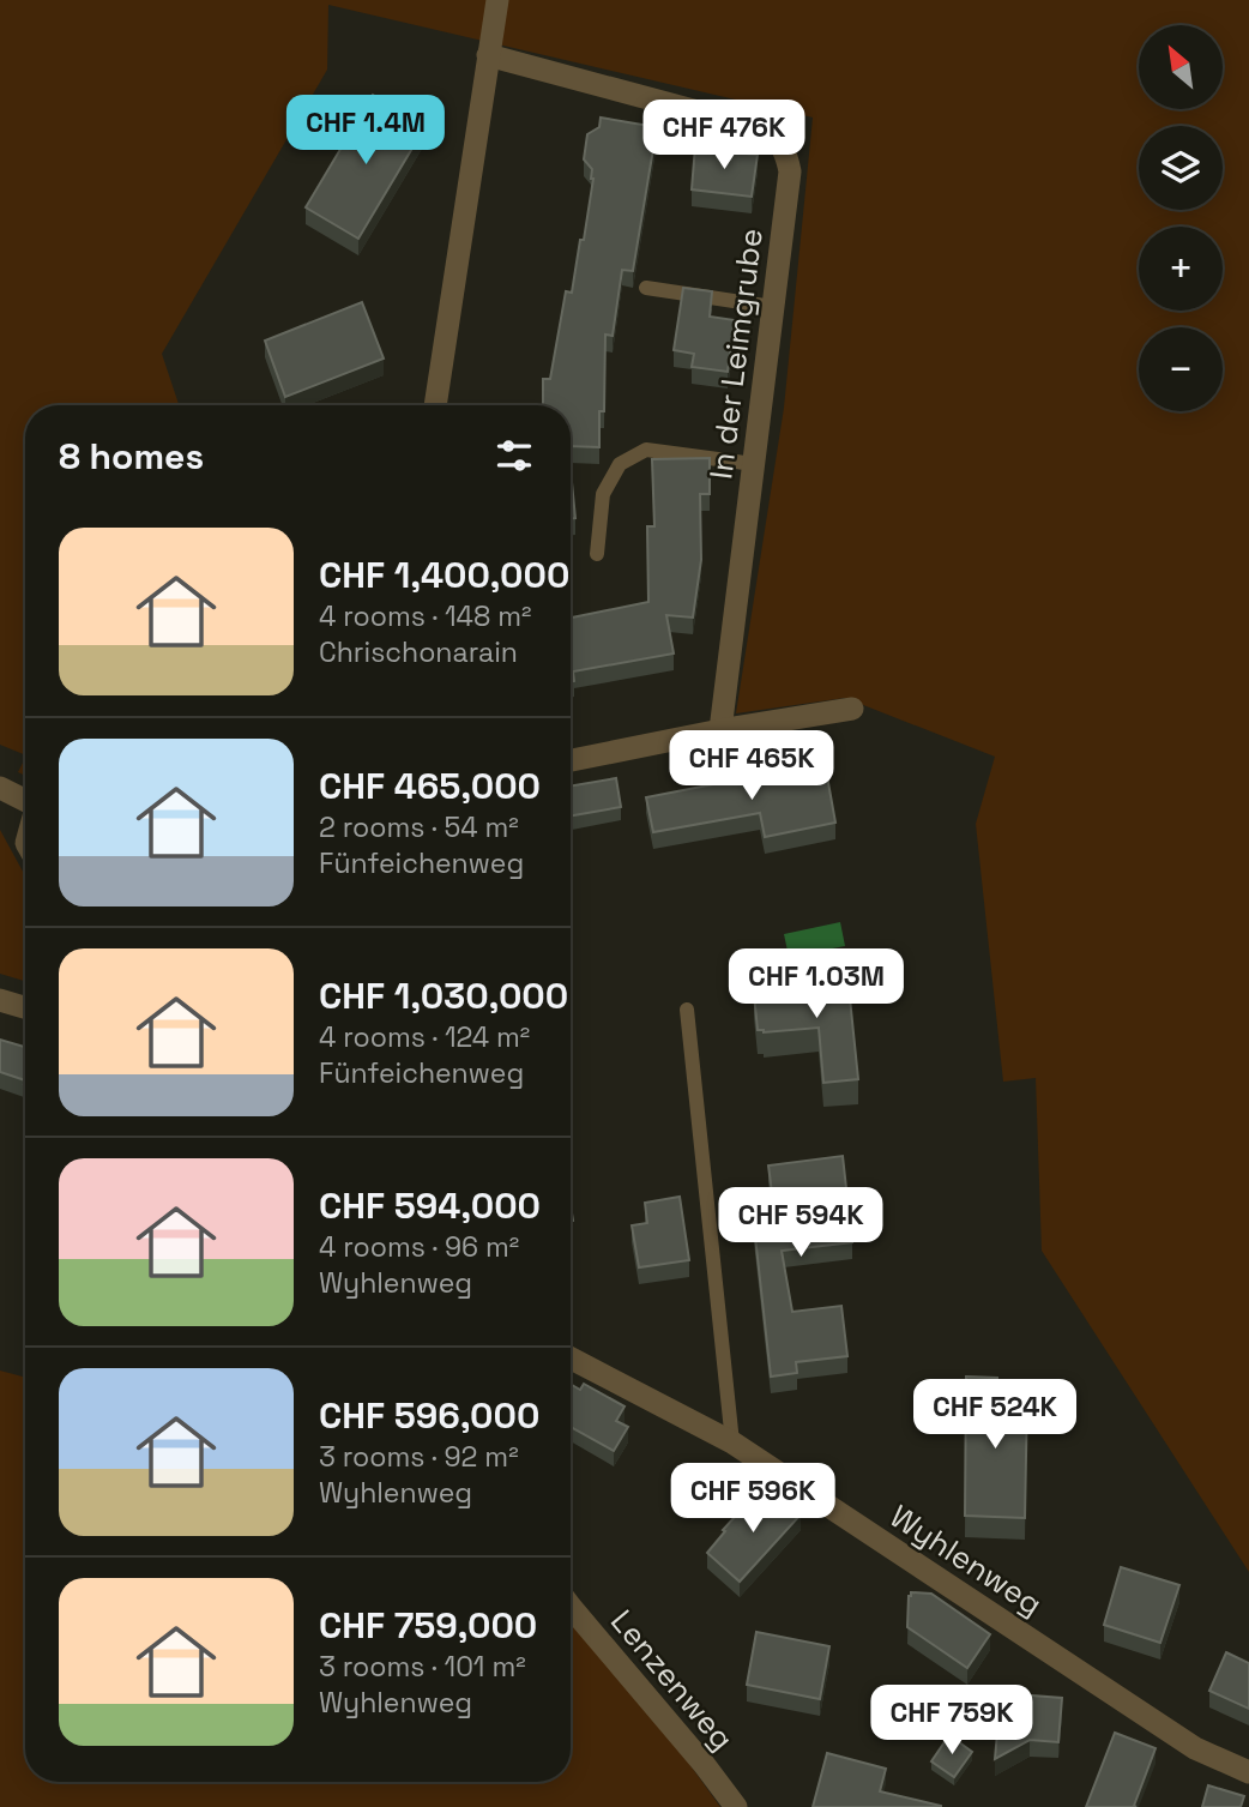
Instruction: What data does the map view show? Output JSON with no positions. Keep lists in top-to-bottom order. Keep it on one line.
{"streets":{"street":["In der Leimgrube","Wyhlenweg","Lenzenweg"]},"north":"top left","page":{"map_buttons":["+","−"],"price":["CHF 1.4M","CHF 476K","CHF 465K","CHF 1.03M","CHF 594K","CHF 524K","CHF 596K","CHF 759K"],"heading":"8 homes","list":[{"name":"CHF 1,400,000","note":"4 rooms · 148 m² · Chrischonarain"},{"name":"CHF 465,000","note":"2 rooms · 54 m² · Fünfeichenweg"},{"name":"CHF 1,030,000","note":"4 rooms · 124 m² · Fünfeichenweg"},{"name":"CHF 594,000","note":"4 rooms · 96 m² · Wyhlenweg"},{"name":"CHF 596,000","note":"3 rooms · 92 m² · Wyhlenweg"},{"name":"CHF 759,000","note":"3 rooms · 101 m² · Wyhlenweg"}]}}
